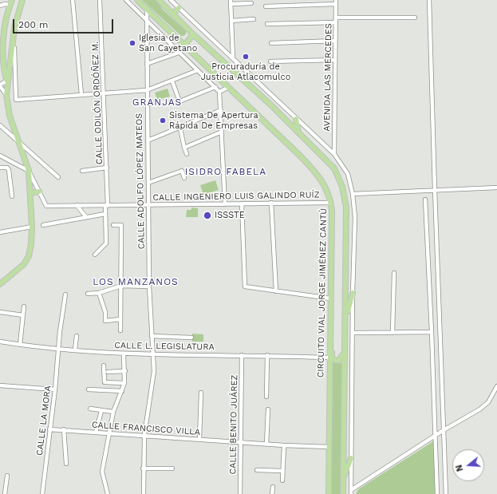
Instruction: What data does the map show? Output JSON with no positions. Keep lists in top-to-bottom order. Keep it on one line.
{"streets":{"main road":["CIRCUITO VIAL JORGE JIMÉNEZ CANTÚ"],"street":["AVENIDA LAS MERCEDES","CALLE ODILÓN ORDÓÑEZ M.","CALLE ADOLFO LÓPEZ MATEOS","CALLE INGENIERO LUIS GALINDO RUÍZ","CALLE L. LEGISLATURA","CALLE LA MORA","CALLE BENITO JUÁREZ","CALLE FRANCISCO VILLA"]},"crossings":[["CALLE ODILÓN ORDÓÑEZ M.","CALLE INGENIERO LUIS GALINDO RUÍZ"],["CALLE ADOLFO LÓPEZ MATEOS","CALLE INGENIERO LUIS GALINDO RUÍZ"],["CALLE ADOLFO LÓPEZ MATEOS","CIRCUITO VIAL JORGE JIMÉNEZ CANTÚ"],["CALLE ADOLFO LÓPEZ MATEOS","CALLE L. LEGISLATURA"],["CALLE ADOLFO LÓPEZ MATEOS","CALLE FRANCISCO VILLA"],["CALLE INGENIERO LUIS GALINDO RUÍZ","CIRCUITO VIAL JORGE JIMÉNEZ CANTÚ"],["CIRCUITO VIAL JORGE JIMÉNEZ CANTÚ","CALLE L. LEGISLATURA"],["CIRCUITO VIAL JORGE JIMÉNEZ CANTÚ","CALLE FRANCISCO VILLA"],["CALLE L. LEGISLATURA","CALLE LA MORA"],["CALLE L. LEGISLATURA","CALLE BENITO JUÁREZ"],["CALLE LA MORA","CALLE FRANCISCO VILLA"],["CALLE BENITO JUÁREZ","CALLE FRANCISCO VILLA"]],"districts":["GRANJAS","ISIDRO FABELA","LOS MANZANOS"],"places":["Iglesia de San Cayetano","Procuraduría de Justicia Atlacomulco","Sistema De Apertura Rápida De Empresas","ISSSTE"],"scale_bar":"200 m","north":"left"}
